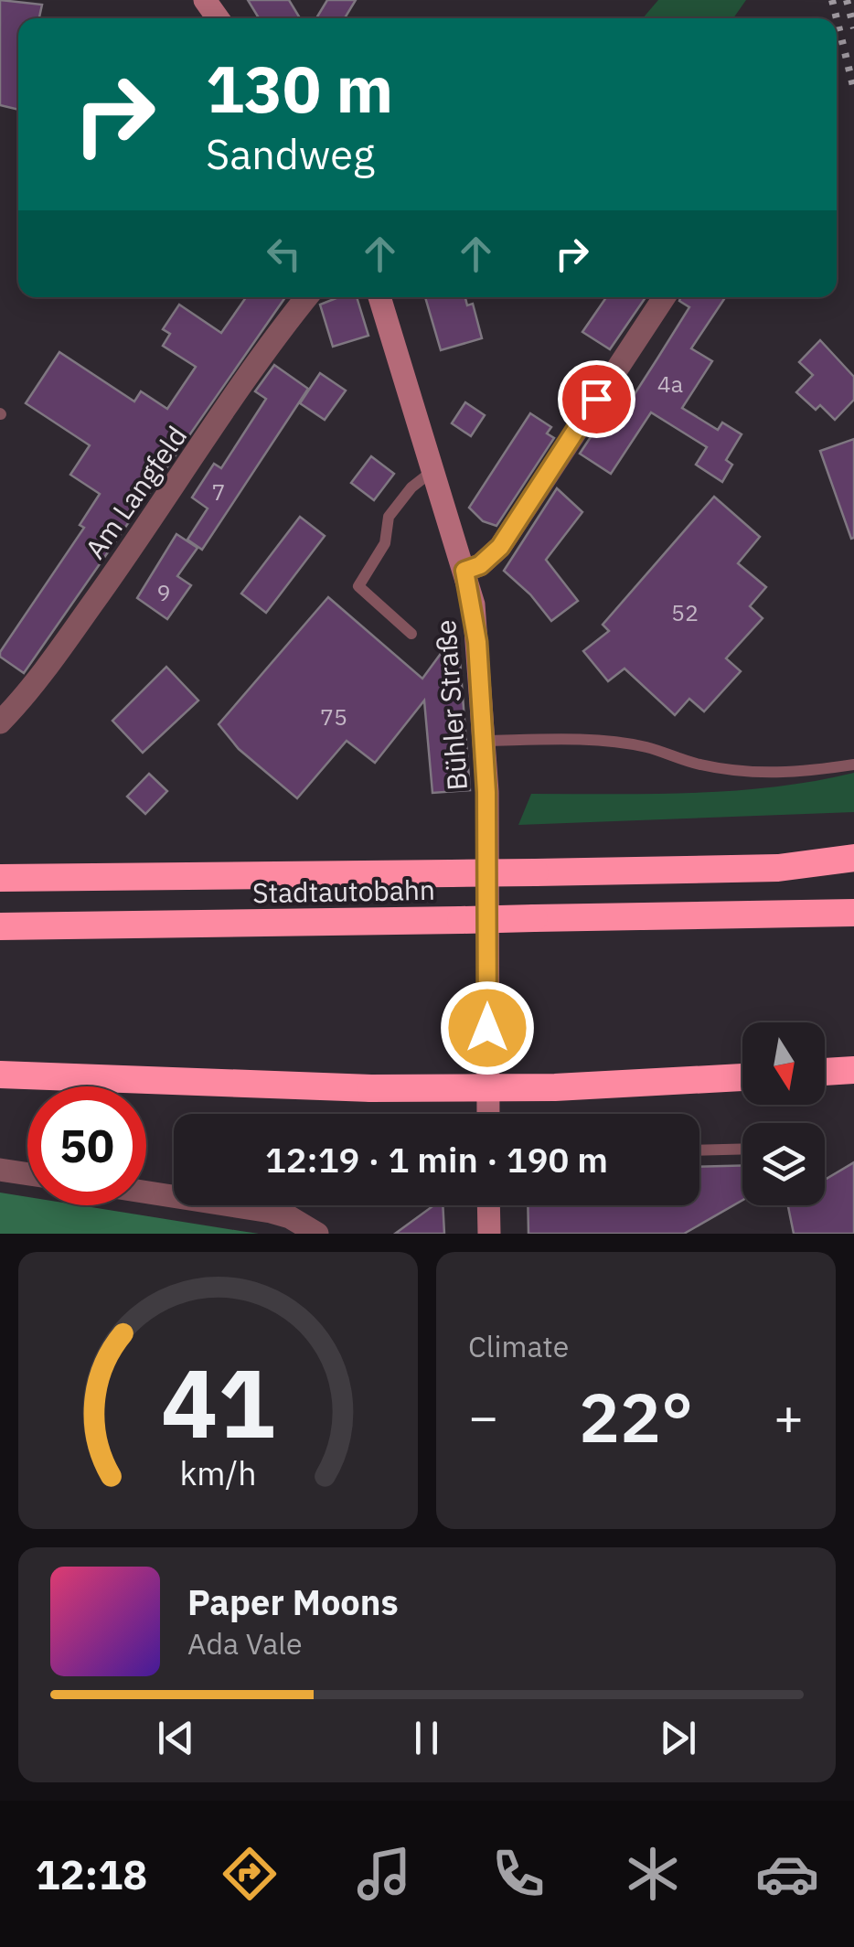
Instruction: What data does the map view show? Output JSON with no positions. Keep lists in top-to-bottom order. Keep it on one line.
{"streets":{"highway":["Stadtautobahn"],"main road":["Bühler Straße"],"street":["Am Langfeld"]},"house_numbers":["4a","7","9","52","75"],"north":"bottom","page":{"turn":["130 m","Sandweg"],"limit":"50","trip":"12:19 · 1 min · 190 m","tile":"Climate","heat":["−","22°","+"],"song":["Paper Moons","Ada Vale"],"tabs":"12:18","gauge":["41","km/h"]}}
